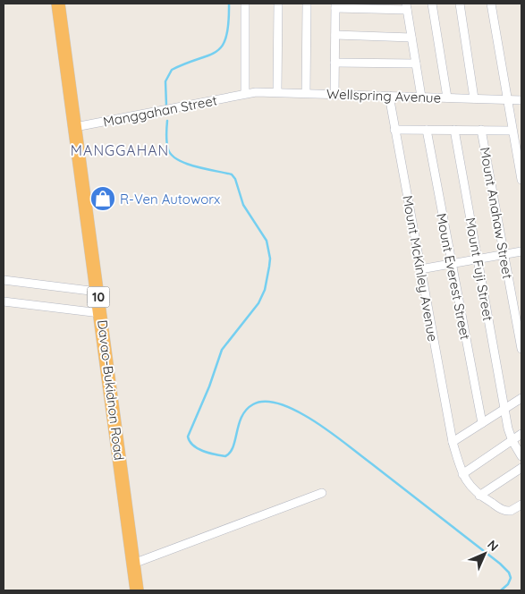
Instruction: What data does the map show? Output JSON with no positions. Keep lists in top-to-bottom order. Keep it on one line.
{"streets":{"highway":["10","Davao-Bukidnon Road"],"street":["Wellspring Avenue","Manggahan Street","Mount Anahaw Street","Mount McKinley Avenue","Mount Fuji Street","Mount Everest Street"]},"crossings":[["Wellspring Avenue","Manggahan Street"],["Wellspring Avenue","Mount McKinley Avenue"],["Manggahan Street","Davao-Bukidnon Road"]],"districts":["MANGGAHAN"],"places":{"shop":["R-Ven Autoworx"]},"north":"top right"}
